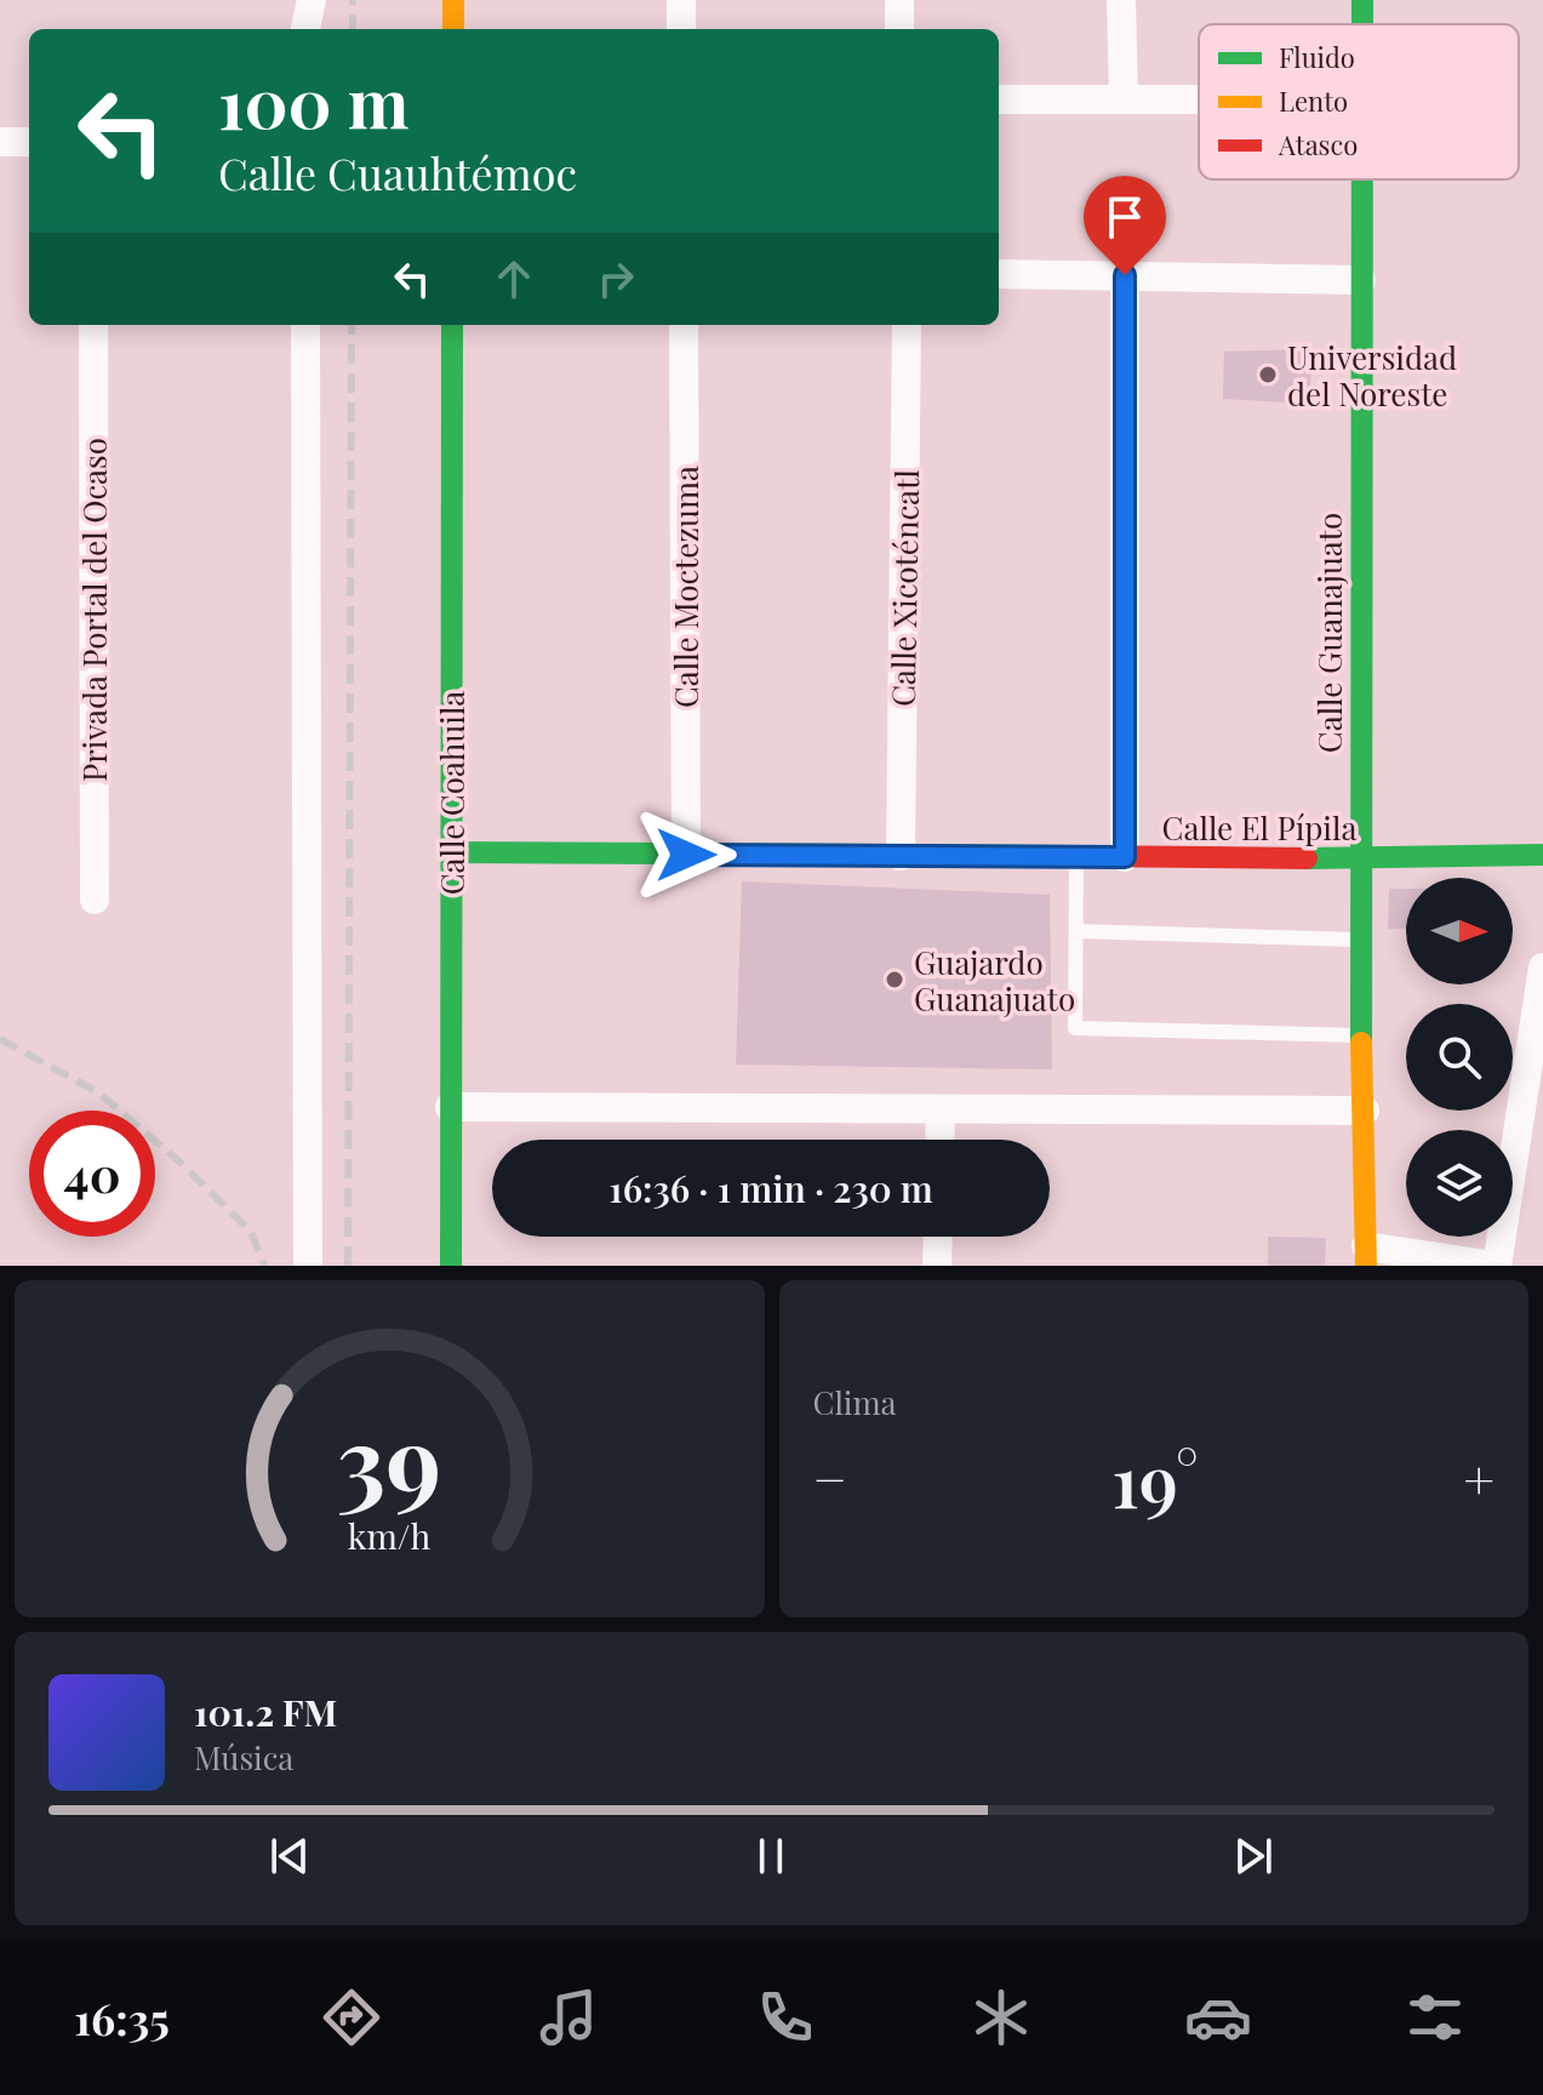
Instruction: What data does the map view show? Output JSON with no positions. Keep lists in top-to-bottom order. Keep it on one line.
{"streets":{"street":["Calle Moctezuma","Calle Xicoténcatl","Privada Portal del Ocaso","Calle Guanajuato","Calle Coahuila","Calle El Pípila"]},"crossings":[["Calle Moctezuma","Calle El Pípila"],["Calle Xicoténcatl","Calle El Pípila"],["Calle Guanajuato","Calle El Pípila"],["Calle Coahuila","Calle El Pípila"]],"places":["Universidad del Noreste","Guajardo Guanajuato"],"legend":["Fluido","Lento","Atasco"],"north":"right","page":{"turn":["100 m","Calle Cuauhtémoc"],"limit":"40","trip":"16:36 · 1 min · 230 m","tile":"Clima","heat":["−","19°","+"],"song":["101.2 FM","Música"],"tabs":"16:35","gauge":["39","km/h"]}}
